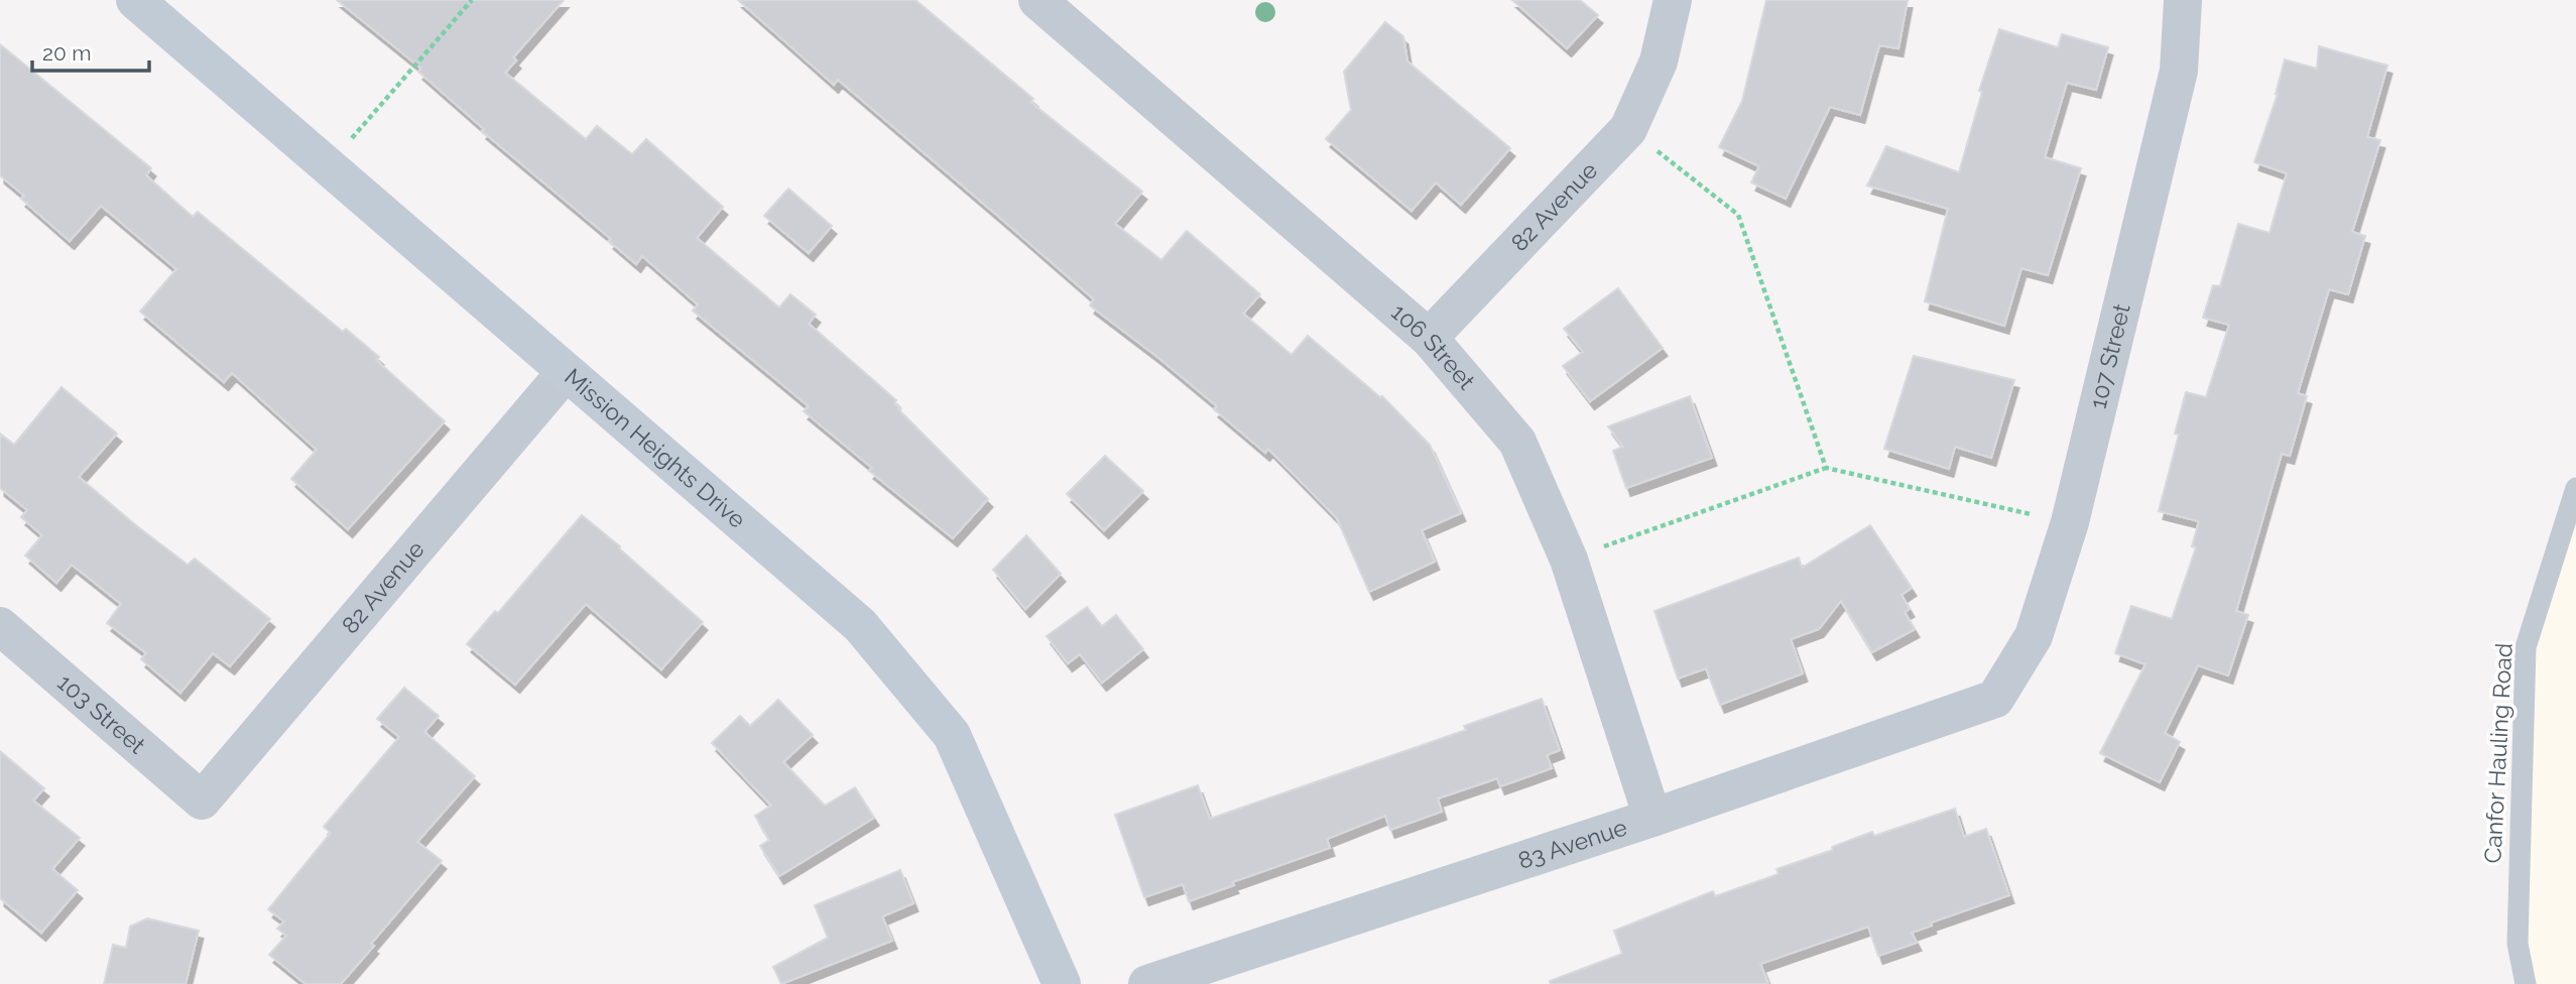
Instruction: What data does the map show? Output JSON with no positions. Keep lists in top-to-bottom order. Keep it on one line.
{"streets":{"street":["82 Avenue","106 Street","107 Street","Mission Heights Drive","103 Street","83 Avenue"],"lane":["Canfor Hauling Road"]},"crossings":[["82 Avenue","106 Street"],["82 Avenue","Mission Heights Drive"],["82 Avenue","103 Street"],["106 Street","83 Avenue"],["107 Street","83 Avenue"]],"scale_bar":"20 m"}
